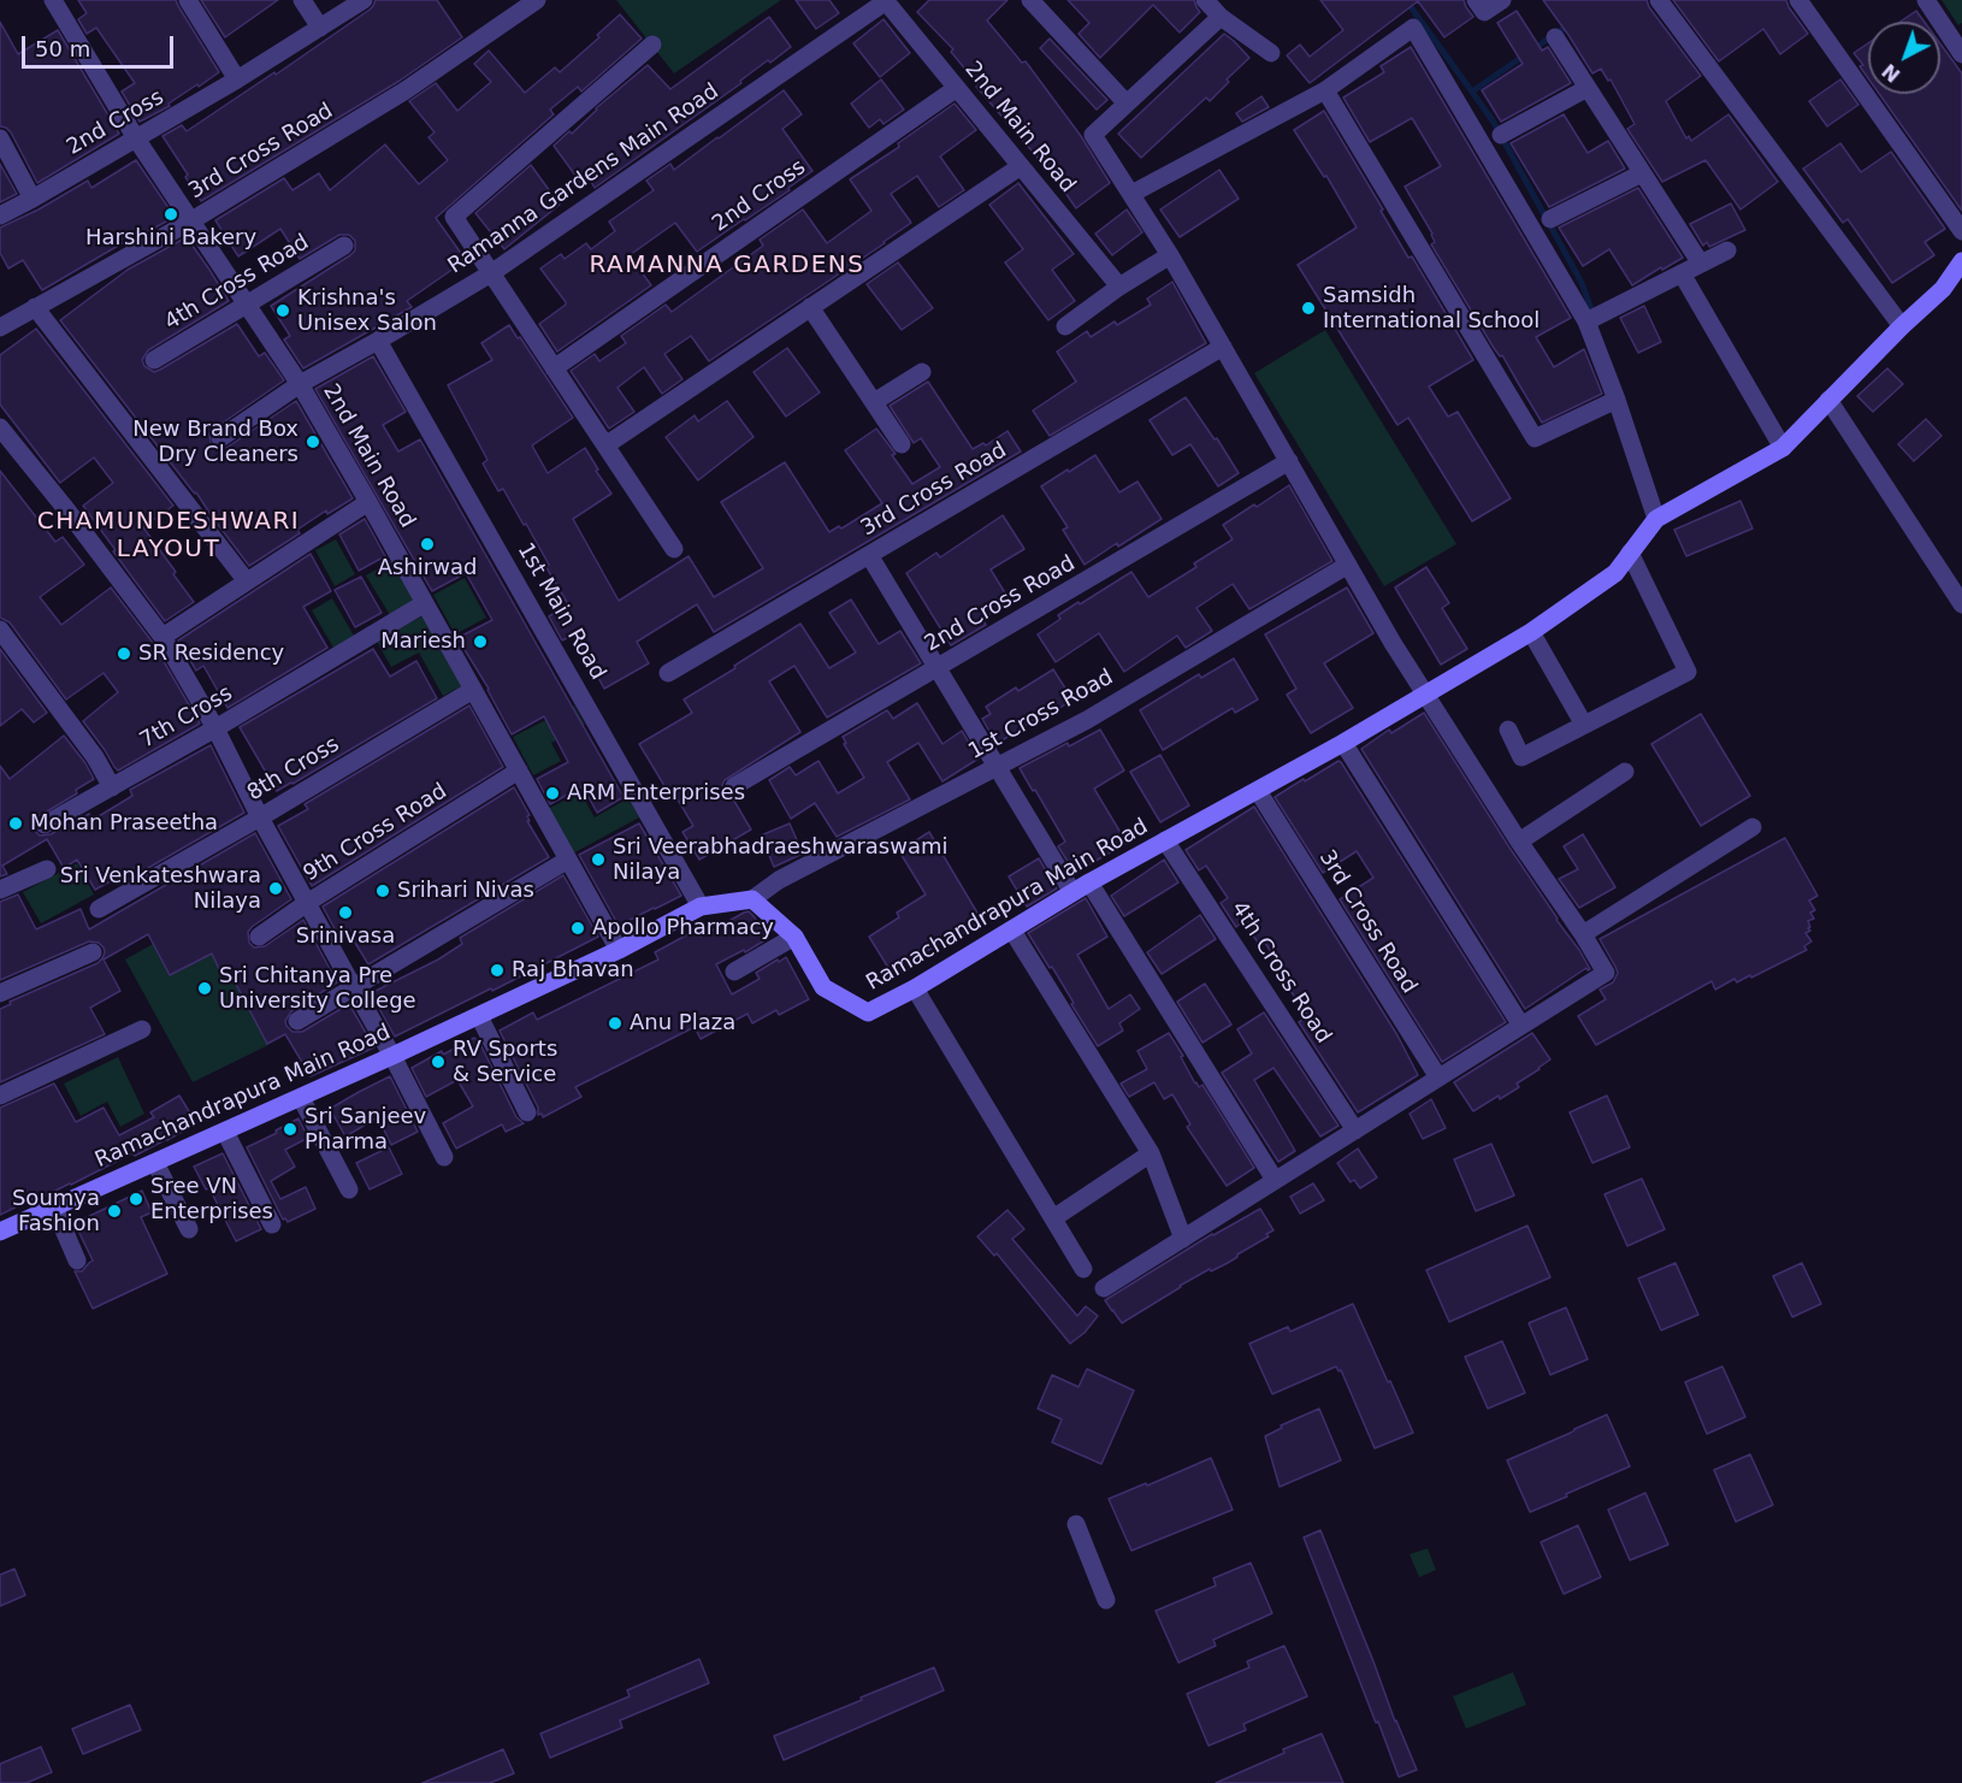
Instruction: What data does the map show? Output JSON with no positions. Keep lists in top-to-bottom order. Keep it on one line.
{"streets":{"street":["2nd Cross","2nd Main Road","3rd Cross Road","Ramanna Gardens Main Road","4th Cross Road","2nd Cross Road","1st Main Road","1st Cross Road","7th Cross","8th Cross","9th Cross Road","Ramachandrapura Main Road"]},"crossings":[["2nd Cross","2nd Main Road"],["2nd Main Road","3rd Cross Road"],["2nd Main Road","Ramanna Gardens Main Road"],["2nd Main Road","4th Cross Road"],["2nd Main Road","7th Cross"],["2nd Main Road","8th Cross"],["2nd Main Road","9th Cross Road"],["2nd Main Road","Ramachandrapura Main Road"],["3rd Cross Road","Ramachandrapura Main Road"],["Ramanna Gardens Main Road","1st Main Road"],["4th Cross Road","Ramachandrapura Main Road"],["1st Main Road","Ramachandrapura Main Road"],["1st Cross Road","Ramachandrapura Main Road"]],"districts":["RAMANNA GARDENS","CHAMUNDESHWARI LAYOUT"],"places":["Harshini Bakery","Samsidh International School","Krishna's Unisex Salon","New Brand Box Dry Cleaners","Ashirwad","Mariesh","SR Residency","ARM Enterprises","Mohan Praseetha","Sri Veerabhadraeshwaraswami Nilaya","Sri Venkateshwara Nilaya","Srihari Nivas","Srinivasa","Apollo Pharmacy","Raj Bhavan","Sri Chitanya Pre University College","Anu Plaza","RV Sports & Service","Sri Sanjeev Pharma","Sree VN Enterprises","Soumya Fashion"],"scale_bar":"50 m","north":"bottom left"}
